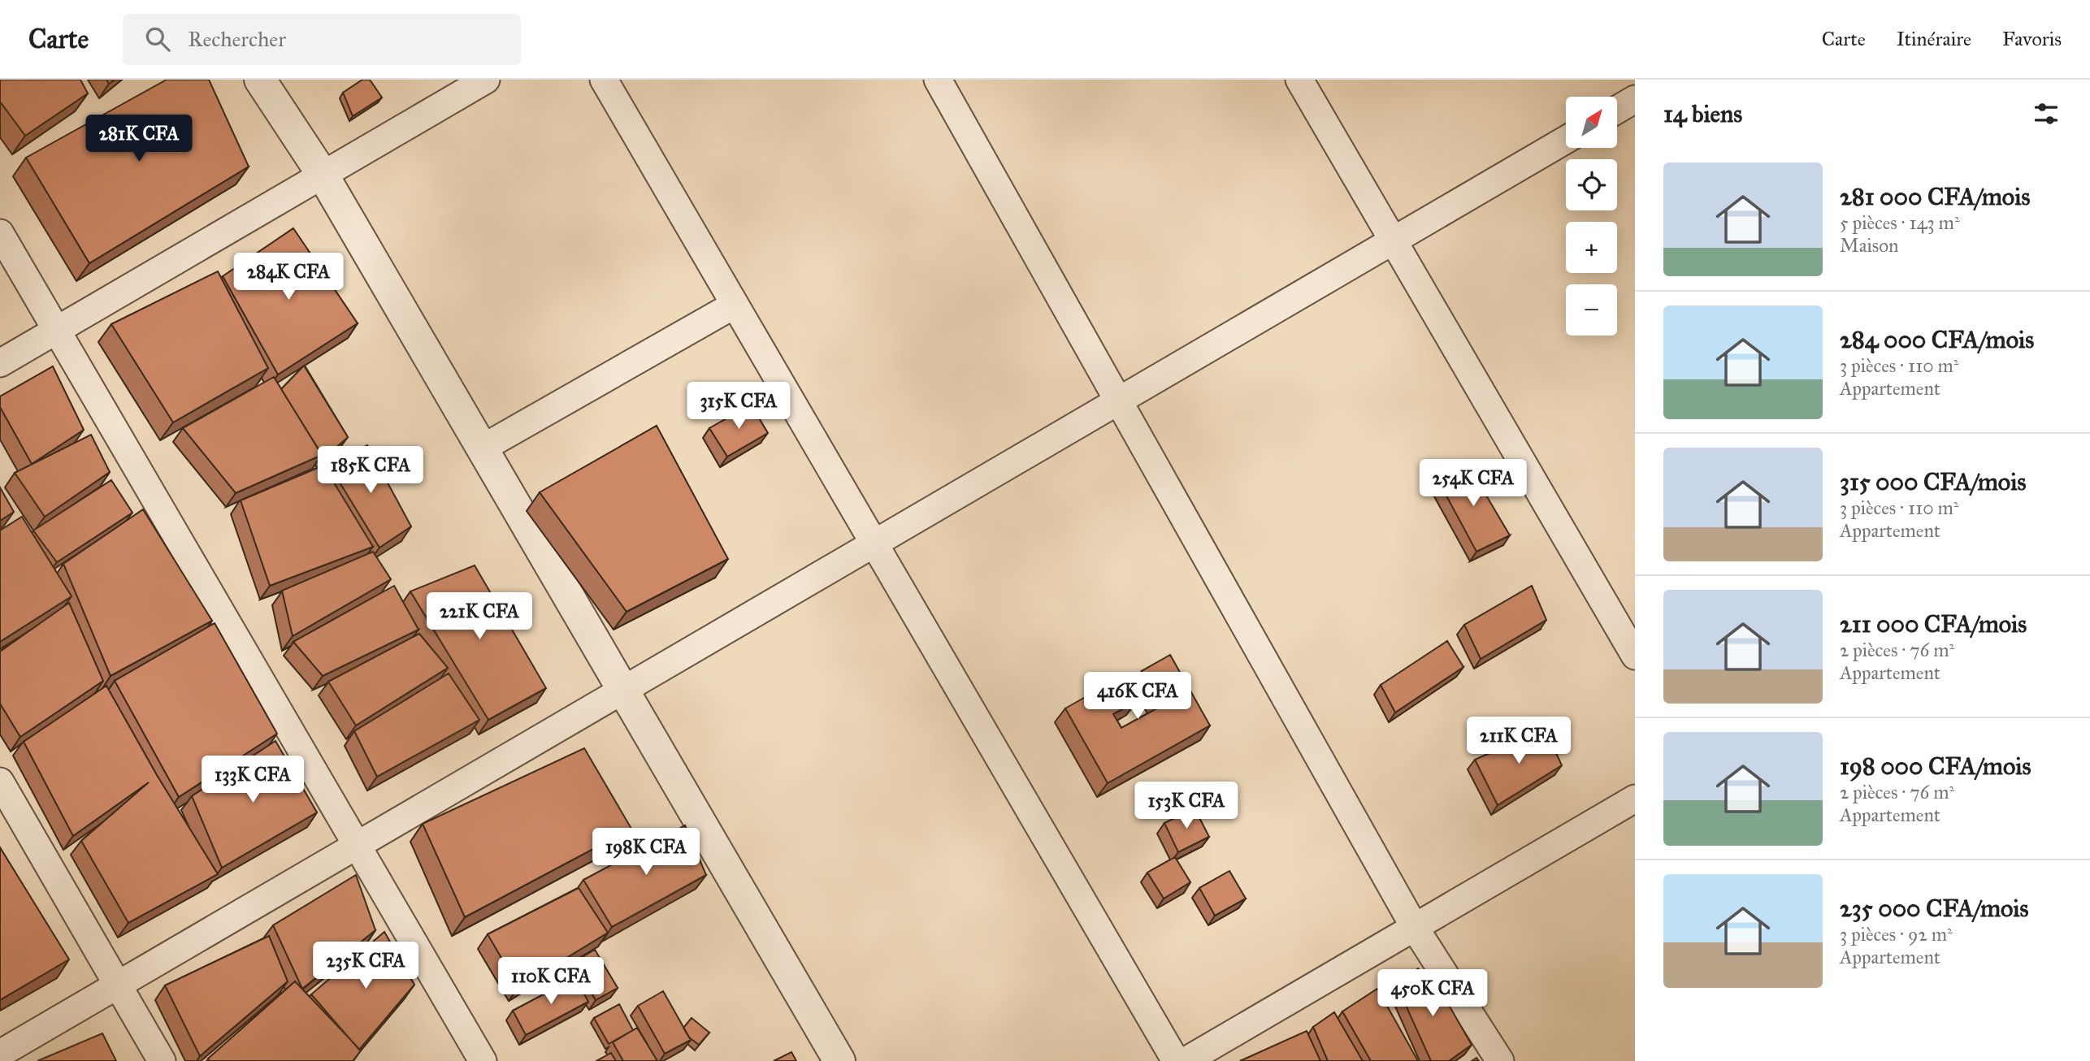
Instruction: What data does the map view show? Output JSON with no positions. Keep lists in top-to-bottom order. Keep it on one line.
{"north":"top right","page":{"header":"Carte","search":"Rechercher","nav":["Carte","Itinéraire","Favoris"],"heading":"14 biens","map_buttons":["+","−"],"price":["281K CFA","284K CFA","315K CFA","185K CFA","254K CFA","221K CFA","416K CFA","211K CFA","133K CFA","153K CFA","198K CFA","235K CFA","110K CFA","450K CFA"],"list":[{"name":"281 000 CFA/mois","note":"5 pièces · 143 m² · Maison"},{"name":"284 000 CFA/mois","note":"3 pièces · 110 m² · Appartement"},{"name":"315 000 CFA/mois","note":"3 pièces · 110 m² · Appartement"},{"name":"211 000 CFA/mois","note":"2 pièces · 76 m² · Appartement"},{"name":"198 000 CFA/mois","note":"2 pièces · 76 m² · Appartement"},{"name":"235 000 CFA/mois","note":"3 pièces · 92 m² · Appartement"}]}}
